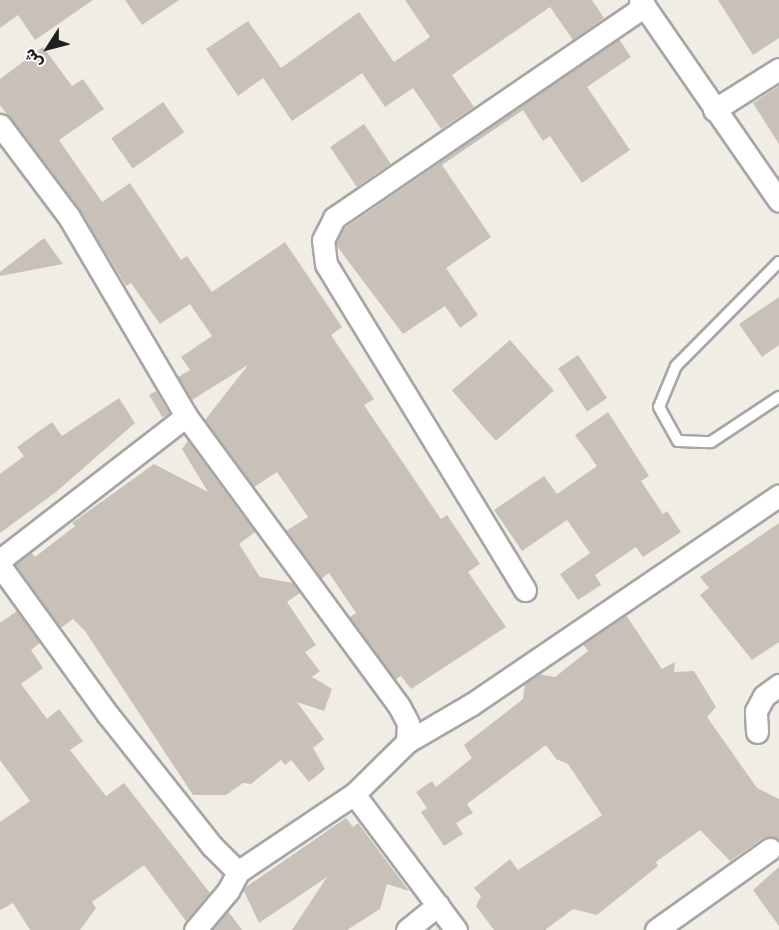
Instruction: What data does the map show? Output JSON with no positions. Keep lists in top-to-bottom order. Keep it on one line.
{"north":"bottom left"}
